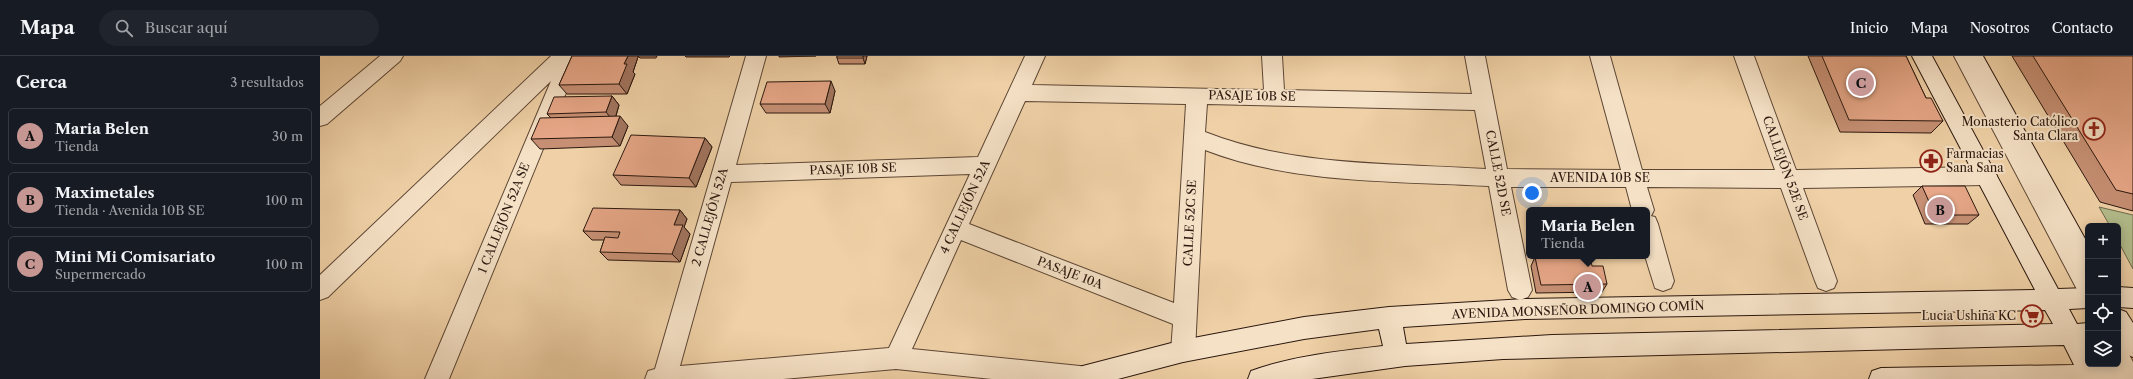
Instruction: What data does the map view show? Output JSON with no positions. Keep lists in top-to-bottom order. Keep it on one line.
{"streets":{"street":["PASAJE 10B SE","CALLEJÓN 52E SE","CALLE 52D SE","AVENIDA 10B SE","4 CALLEJÓN 52A","2 CALLEJÓN 52A","1 CALLEJÓN 52A SE","CALLE 52C SE","PASAJE 10A","AVENIDA MONSEÑOR DOMINGO COMÍN"]},"crossings":[["PASAJE 10B SE","CALLE 52D SE"],["PASAJE 10B SE","4 CALLEJÓN 52A"],["PASAJE 10B SE","2 CALLEJÓN 52A"],["PASAJE 10B SE","CALLE 52C SE"],["CALLEJÓN 52E SE","AVENIDA 10B SE"],["CALLE 52D SE","AVENIDA 10B SE"],["AVENIDA 10B SE","CALLE 52C SE"],["4 CALLEJÓN 52A","PASAJE 10A"],["CALLE 52C SE","PASAJE 10A"],["CALLE 52C SE","AVENIDA MONSEÑOR DOMINGO COMÍN"]],"places":{"church":["Monasterio Católico Santa Clara"],"pharmacy":["Farmacias Sana Sana"],"supermarket":["Lucia Ushiña KC"]},"page":{"header":"Mapa","search":"Buscar aquí","nav":["Inicio","Mapa","Nosotros","Contacto"],"heading":["Cerca","3 resultados"],"pins":["C","B","A"],"list":[{"mark":"A","name":"Maria Belen","note":"Tienda","value":"30 m"},{"mark":"B","name":"Maximetales","note":"Tienda · Avenida 10B SE","value":"100 m"},{"mark":"C","name":"Mini Mi Comisariato","note":"Supermercado","value":"100 m"}],"popup":["Maria Belen","Tienda"],"map_buttons":["+","−"]}}
